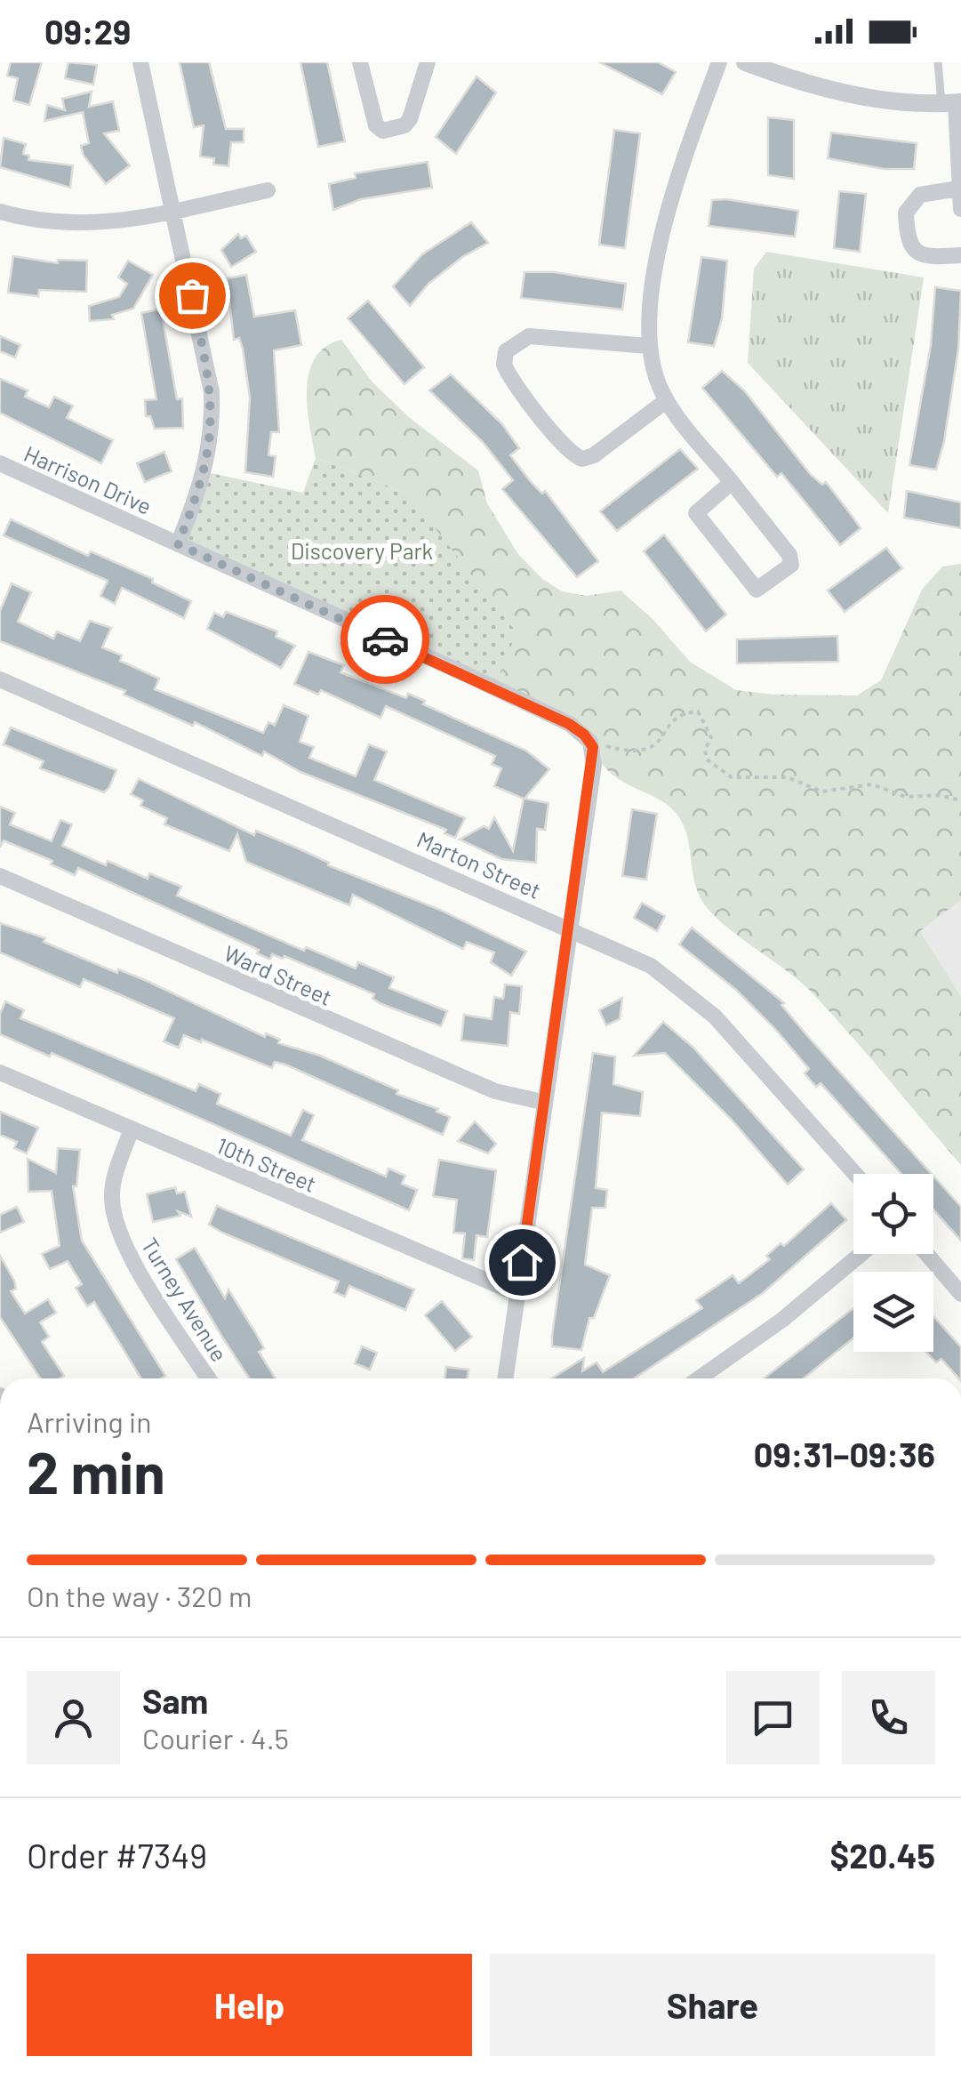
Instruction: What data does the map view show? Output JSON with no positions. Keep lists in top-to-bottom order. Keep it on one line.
{"streets":{"street":["Harrison Drive","Marton Street","Ward Street","10th Street","Turney Avenue"]},"crossings":[["10th Street","Turney Avenue"]],"parks":["Discovery Park"],"page":{"status":"09:29","heading":["2 min","Arriving in","09:31–09:36"],"panel":["Sam","Courier · 4.5","Order #7349","$20.45"],"bar":"On the way · 320 m","buttons":["Help","Share"]}}
